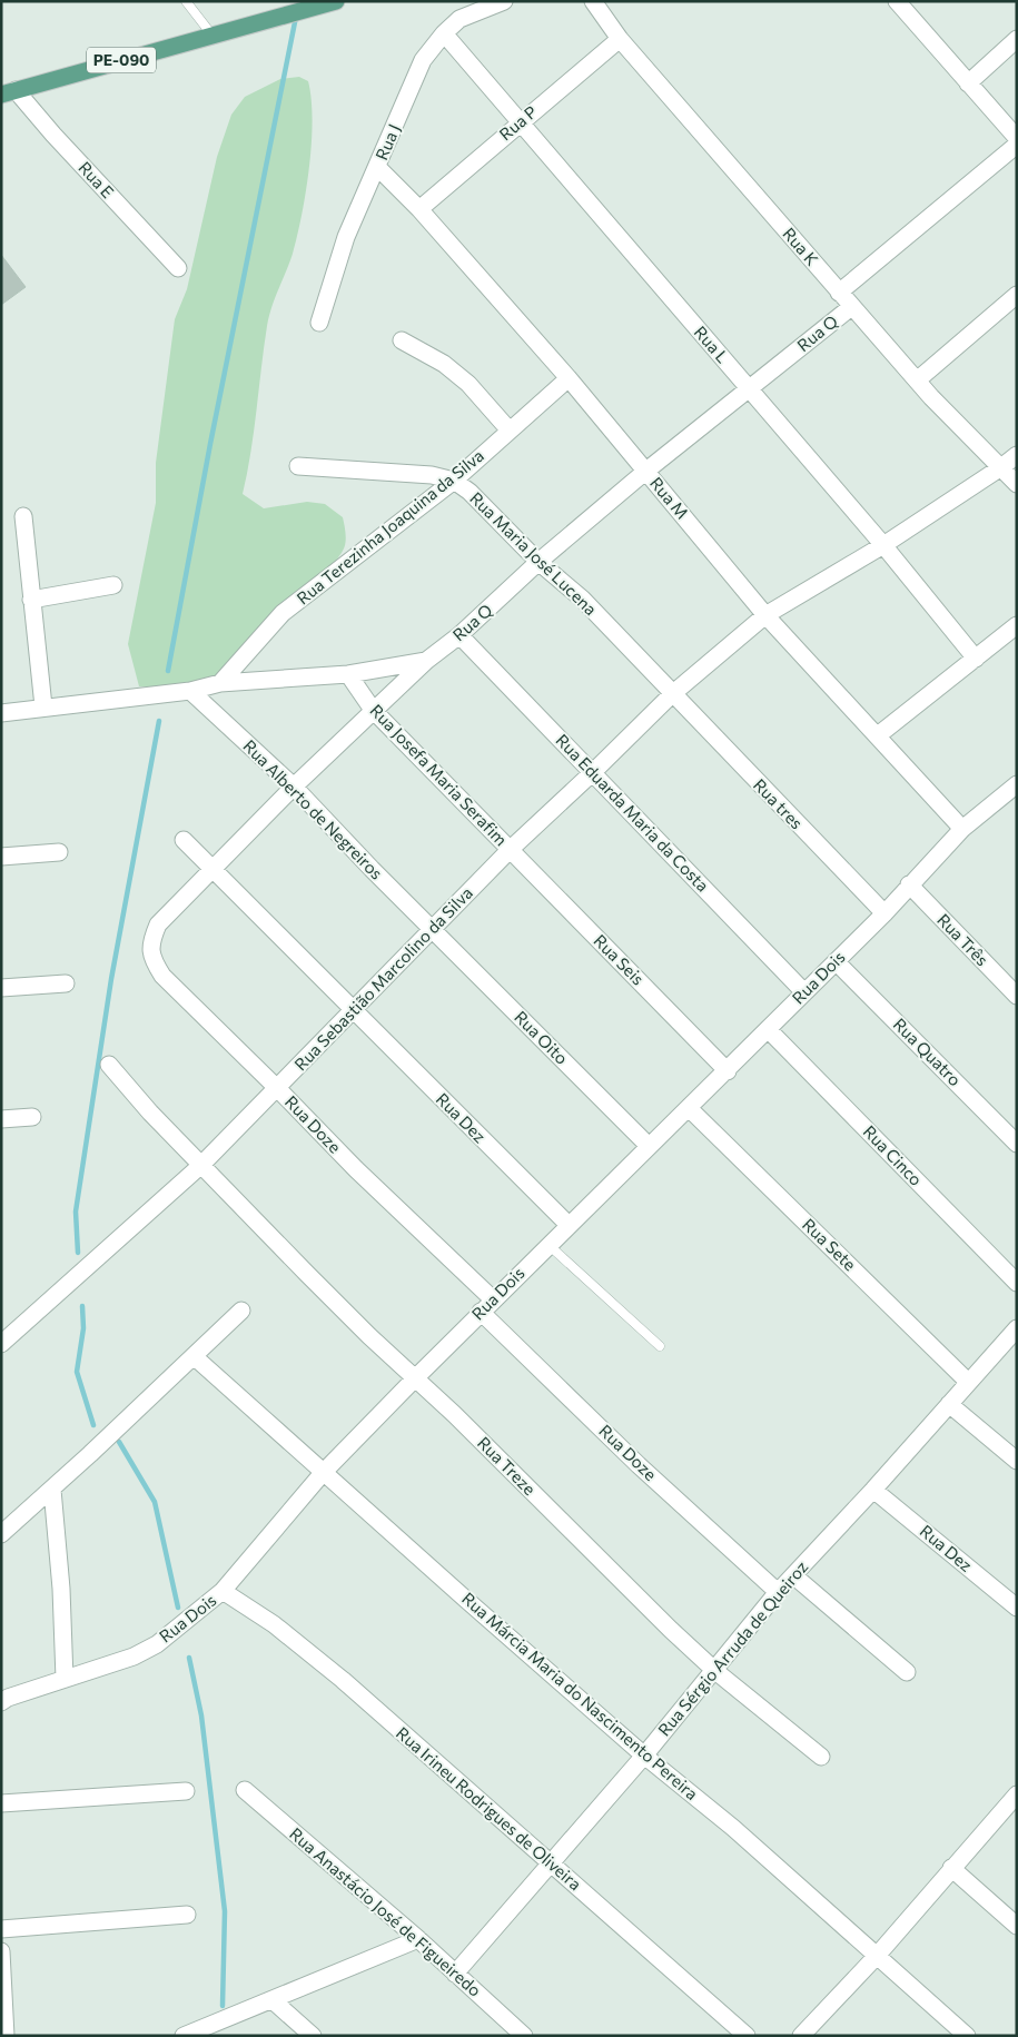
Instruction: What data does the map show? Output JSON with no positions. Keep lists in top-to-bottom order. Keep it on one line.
{"streets":{"main road":["PE-090"],"street":["Rua P","Rua J","Rua E","Rua K","Rua Q","Rua L","Rua M","Rua Terezinha Joaquina da Silva","Rua Maria José Lucena","Rua Josefa Maria Serafim","Rua tres","Rua Alberto de Negreiros","Rua Eduarda Maria da Costa","Rua Três","Rua Seis","Rua Dois","Rua Sebastião Marcolino da Silva","Rua Oito","Rua Quatro","Rua Dez","Rua Doze","Rua Cinco","Rua Sete","Rua Treze","Rua Sérgio Arruda de Queiroz","Rua Márcia Maria do Nascimento Pereira","Rua Irineu Rodrigues de Oliveira","Rua Anastácio José de Figueiredo"]},"crossings":[["PE-090","Rua E"],["Rua P","Rua K"],["Rua P","Rua L"],["Rua P","Rua M"],["Rua J","Rua L"],["Rua J","Rua M"],["Rua K","Rua Q"],["Rua K","Rua Sebastião Marcolino da Silva"],["Rua Q","Rua L"],["Rua Q","Rua M"],["Rua Q","Rua Maria José Lucena"],["Rua Q","Rua Josefa Maria Serafim"],["Rua Q","Rua Alberto de Negreiros"],["Rua Q","Rua Eduarda Maria da Costa"],["Rua Q","Rua Dez"],["Rua Q","Rua Doze"],["Rua L","Rua Sebastião Marcolino da Silva"],["Rua M","Rua Terezinha Joaquina da Silva"],["Rua M","Rua Dois"],["Rua M","Rua Sebastião Marcolino da Silva"],["Rua Terezinha Joaquina da Silva","Rua Maria José Lucena"],["Rua Maria José Lucena","Rua tres"],["Rua Maria José Lucena","Rua Sebastião Marcolino da Silva"],["Rua Josefa Maria Serafim","Rua Seis"],["Rua Josefa Maria Serafim","Rua Sebastião Marcolino da Silva"],["Rua tres","Rua Dois"],["Rua tres","Rua Sebastião Marcolino da Silva"],["Rua Alberto de Negreiros","Rua Sebastião Marcolino da Silva"],["Rua Alberto de Negreiros","Rua Oito"],["Rua Eduarda Maria da Costa","Rua Dois"],["Rua Eduarda Maria da Costa","Rua Sebastião Marcolino da Silva"],["Rua Três","Rua Dois"],["Rua Seis","Rua Dois"],["Rua Seis","Rua Sebastião Marcolino da Silva"],["Rua Dois","Rua Oito"],["Rua Dois","Rua Quatro"],["Rua Dois","Rua Dez"],["Rua Dois","Rua Doze"],["Rua Dois","Rua Cinco"],["Rua Dois","Rua Sete"],["Rua Dois","Rua Treze"],["Rua Dois","Rua Márcia Maria do Nascimento Pereira"],["Rua Dois","Rua Irineu Rodrigues de Oliveira"],["Rua Sebastião Marcolino da Silva","Rua Oito"],["Rua Sebastião Marcolino da Silva","Rua Dez"],["Rua Sebastião Marcolino da Silva","Rua Doze"],["Rua Sebastião Marcolino da Silva","Rua Treze"],["Rua Dez","Rua Sérgio Arruda de Queiroz"],["Rua Doze","Rua Sérgio Arruda de Queiroz"],["Rua Sete","Rua Sérgio Arruda de Queiroz"],["Rua Treze","Rua Sérgio Arruda de Queiroz"],["Rua Sérgio Arruda de Queiroz","Rua Márcia Maria do Nascimento Pereira"],["Rua Sérgio Arruda de Queiroz","Rua Irineu Rodrigues de Oliveira"],["Rua Sérgio Arruda de Queiroz","Rua Anastácio José de Figueiredo"]]}
